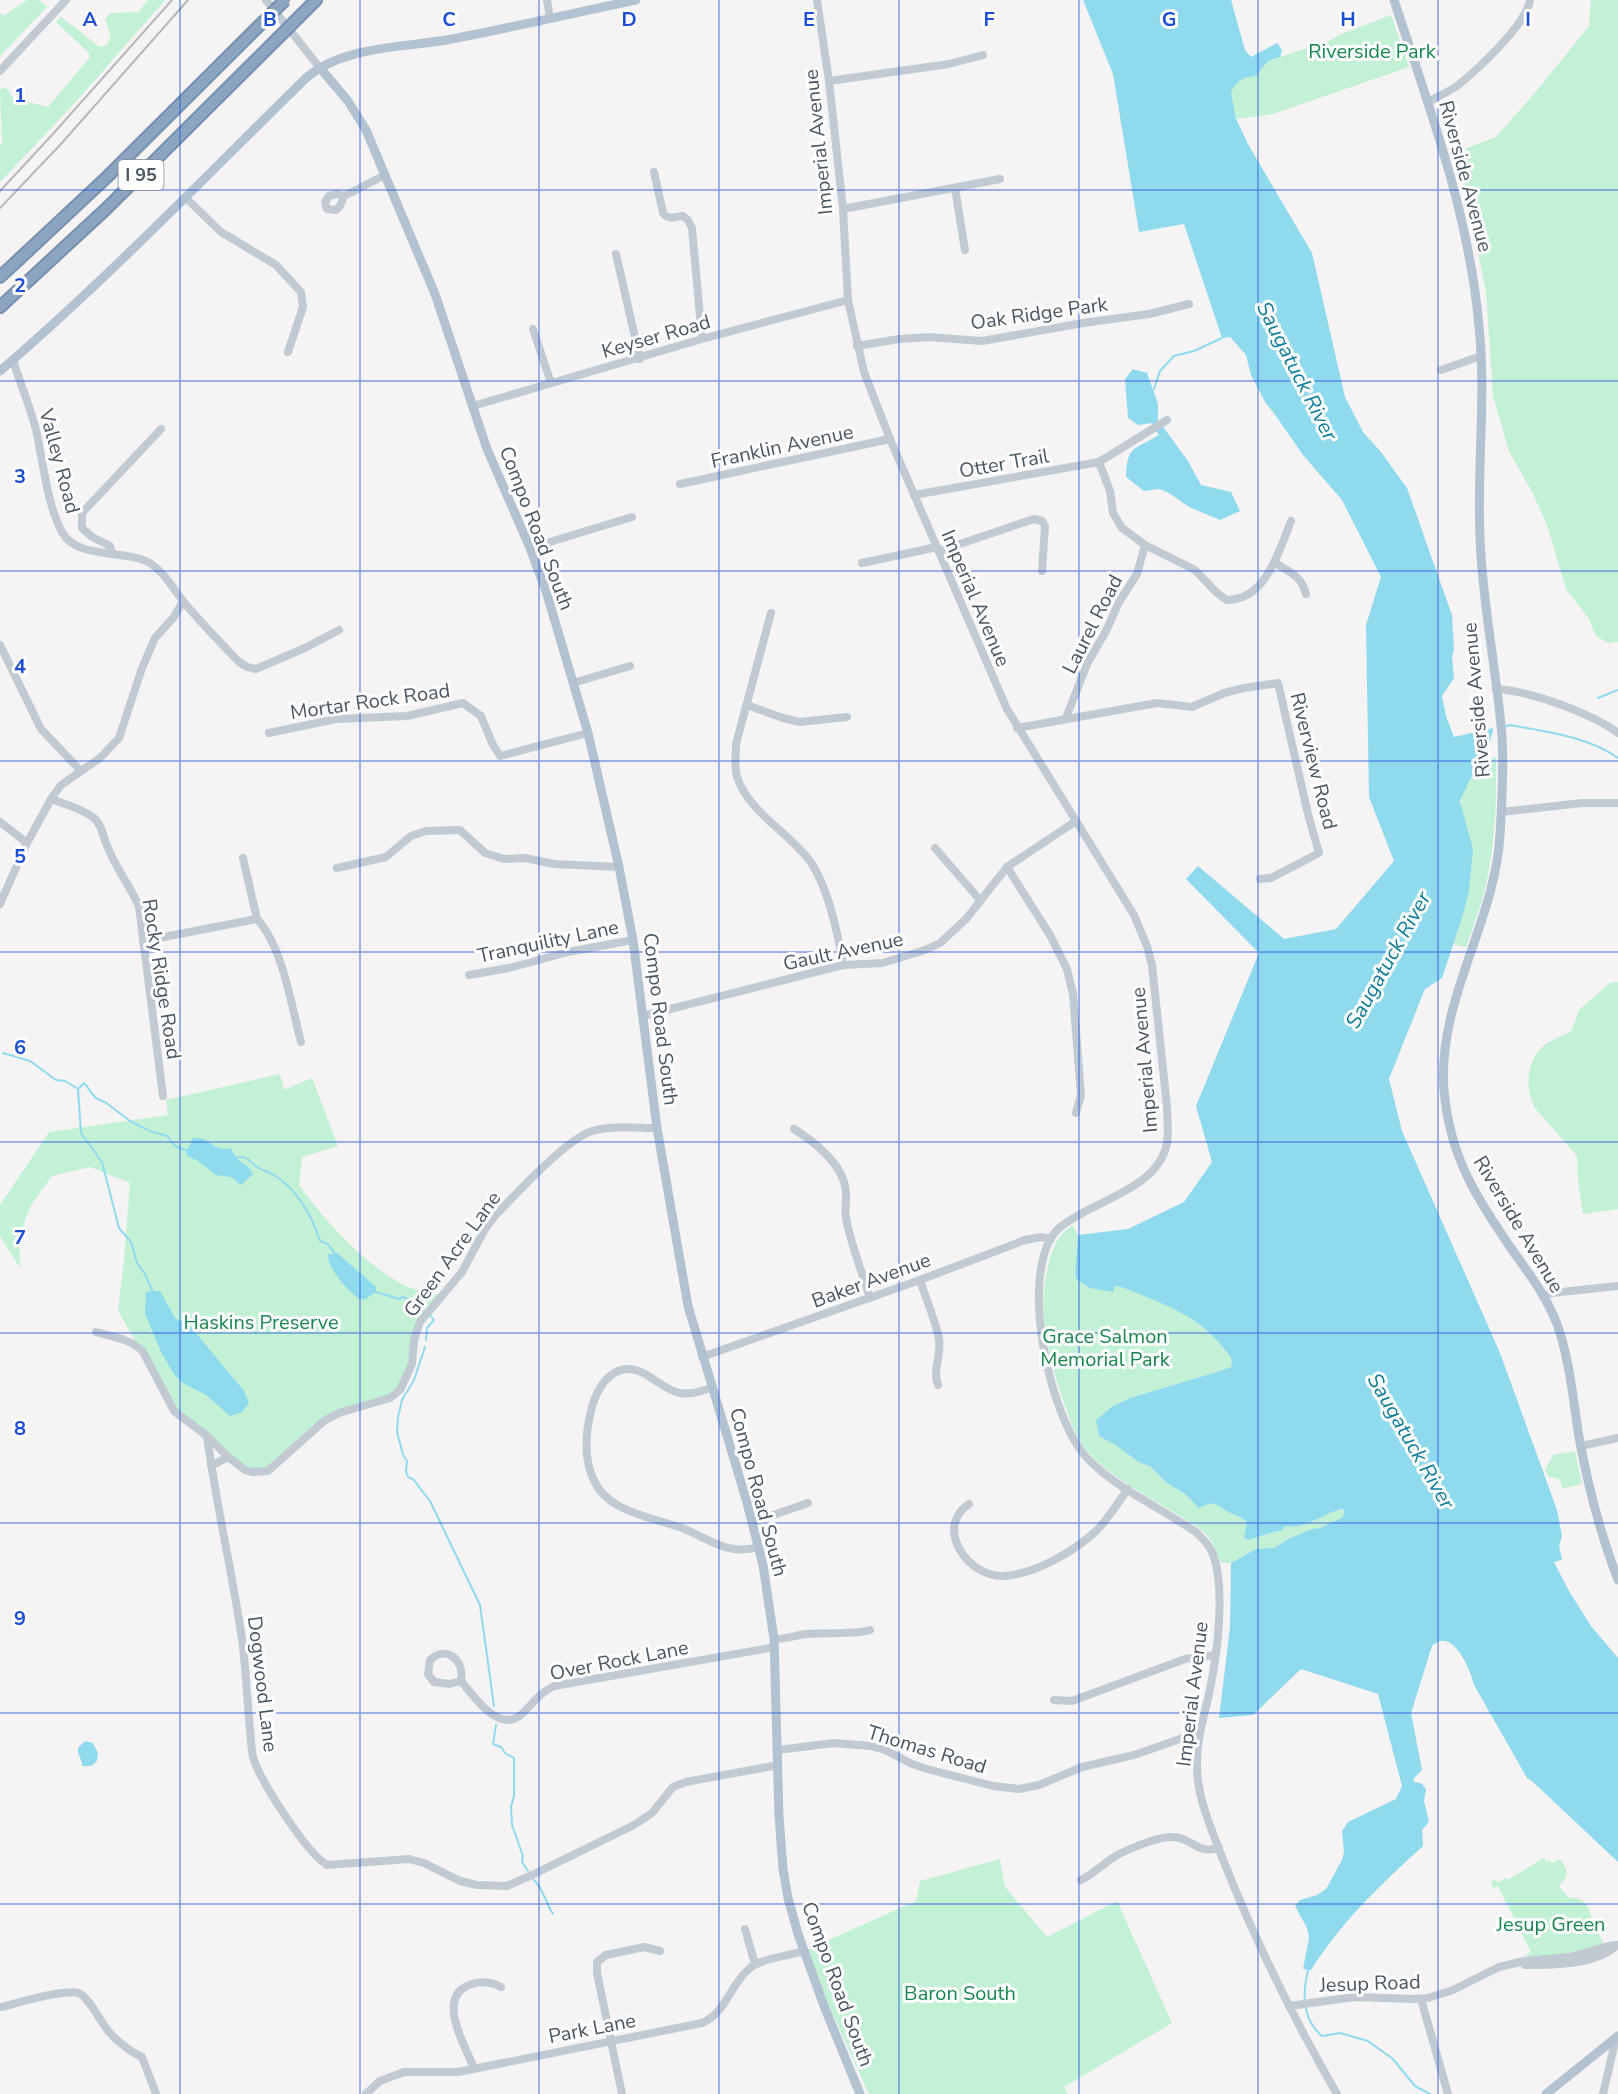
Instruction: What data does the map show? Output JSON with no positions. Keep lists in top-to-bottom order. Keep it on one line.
{"streets":{"highway":["I 95"],"main road":["Riverside Avenue","Compo Road South"],"street":["Imperial Avenue","Oak Ridge Park","Keyser Road","Franklin Avenue","Valley Road","Otter Trail","Laurel Road","Mortar Rock Road","Riverview Road","Tranquility Lane","Gault Avenue","Rocky Ridge Road","Green Acre Lane","Baker Avenue","Over Rock Lane","Dogwood Lane","Thomas Road","Jesup Road","Park Lane"]},"crossings":[["Imperial Avenue","Oak Ridge Park"],["Imperial Avenue","Keyser Road"],["Imperial Avenue","Franklin Avenue"],["Imperial Avenue","Otter Trail"],["Imperial Avenue","Gault Avenue"],["Imperial Avenue","Baker Avenue"],["Imperial Avenue","Thomas Road"],["Imperial Avenue","Jesup Road"],["Keyser Road","Compo Road South"],["Compo Road South","Mortar Rock Road"],["Compo Road South","Tranquility Lane"],["Compo Road South","Gault Avenue"],["Compo Road South","Green Acre Lane"],["Compo Road South","Baker Avenue"],["Compo Road South","Over Rock Lane"],["Compo Road South","Dogwood Lane"],["Compo Road South","Thomas Road"],["Laurel Road","Riverview Road"],["Green Acre Lane","Dogwood Lane"]],"water":["Saugatuck River"],"parks":["Riverside Park","Haskins Preserve","Grace Salmon Memorial Park","Jesup Green","Baron South"],"grid":{"columns":["A","B","C","D","E","F","G","H","I"],"rows":["1","2","3","4","5","6","7","8","9"]}}
